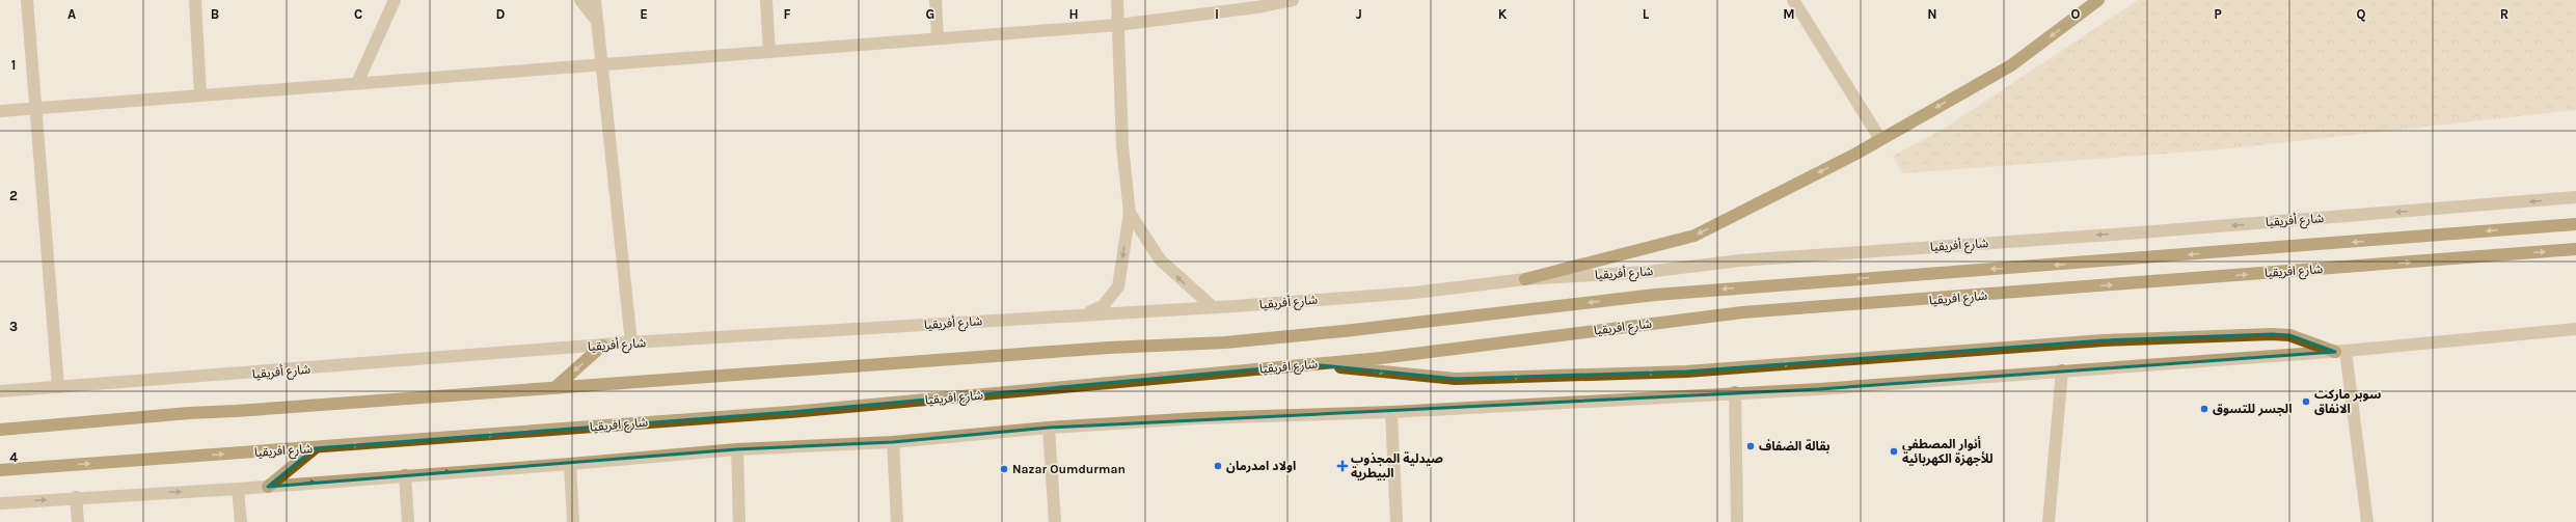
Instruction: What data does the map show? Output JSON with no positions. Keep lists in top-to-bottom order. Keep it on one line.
{"streets":{"highway":["شارع افريقيا"],"street":["شارع أفريقيا"]},"one_way":["شارع أفريقيا"],"places":{"other":["سوبر ماركت الانفاق","الجسر للتسوق","بقالة الضفاف","أنوار المصطفى للأجهزة الكهربائية","اولاد امدرمان","Nazar Oumdurman"],"health":["صيدلية المجذوب البيطرية"]},"grid":{"columns":["A","B","C","D","E","F","G","H","I","J","K","L","M","N","O","P","Q","R"],"rows":["1","2","3","4"]}}
